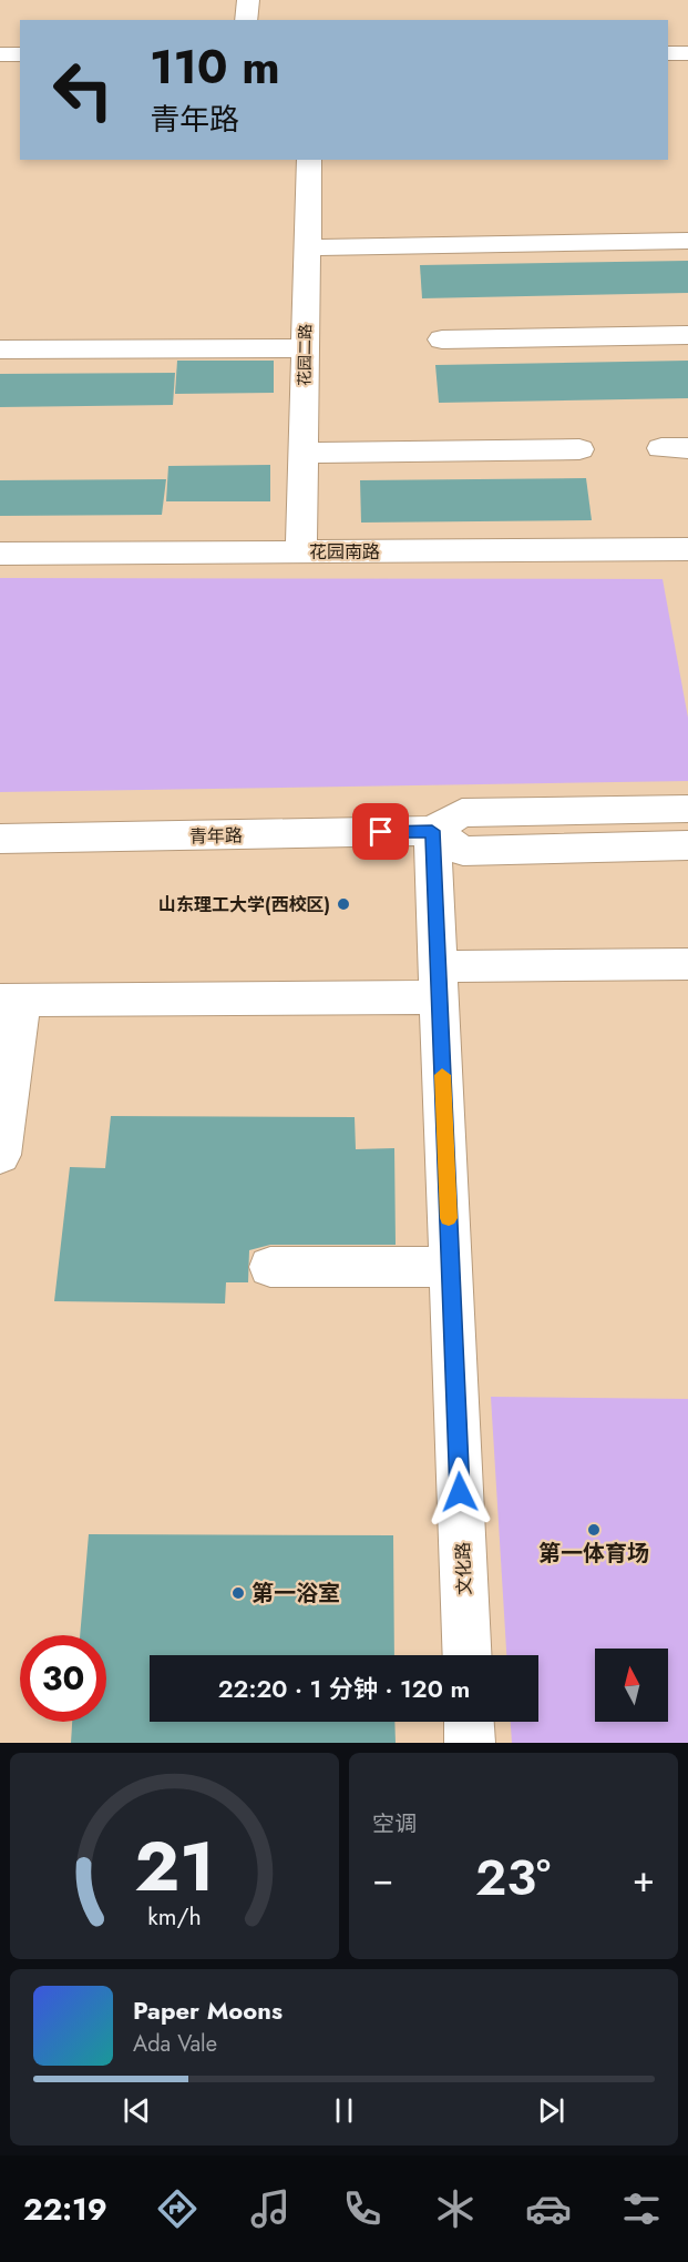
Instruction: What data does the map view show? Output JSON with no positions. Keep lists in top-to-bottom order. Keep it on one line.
{"streets":{"street":["花园二路","花园南路","青年路","文化路"]},"crossings":[["花园二路","花园南路"],["青年路","文化路"]],"places":["山东理工大学(西校区)","第一体育场","第一浴室"],"north":"top","page":{"turn":["110 m","青年路"],"limit":"30","trip":"22:20 · 1 分钟 · 120 m","tile":"空调","heat":["−","23°","+"],"song":["Paper Moons","Ada Vale"],"tabs":"22:19","gauge":["21","km/h"]}}
